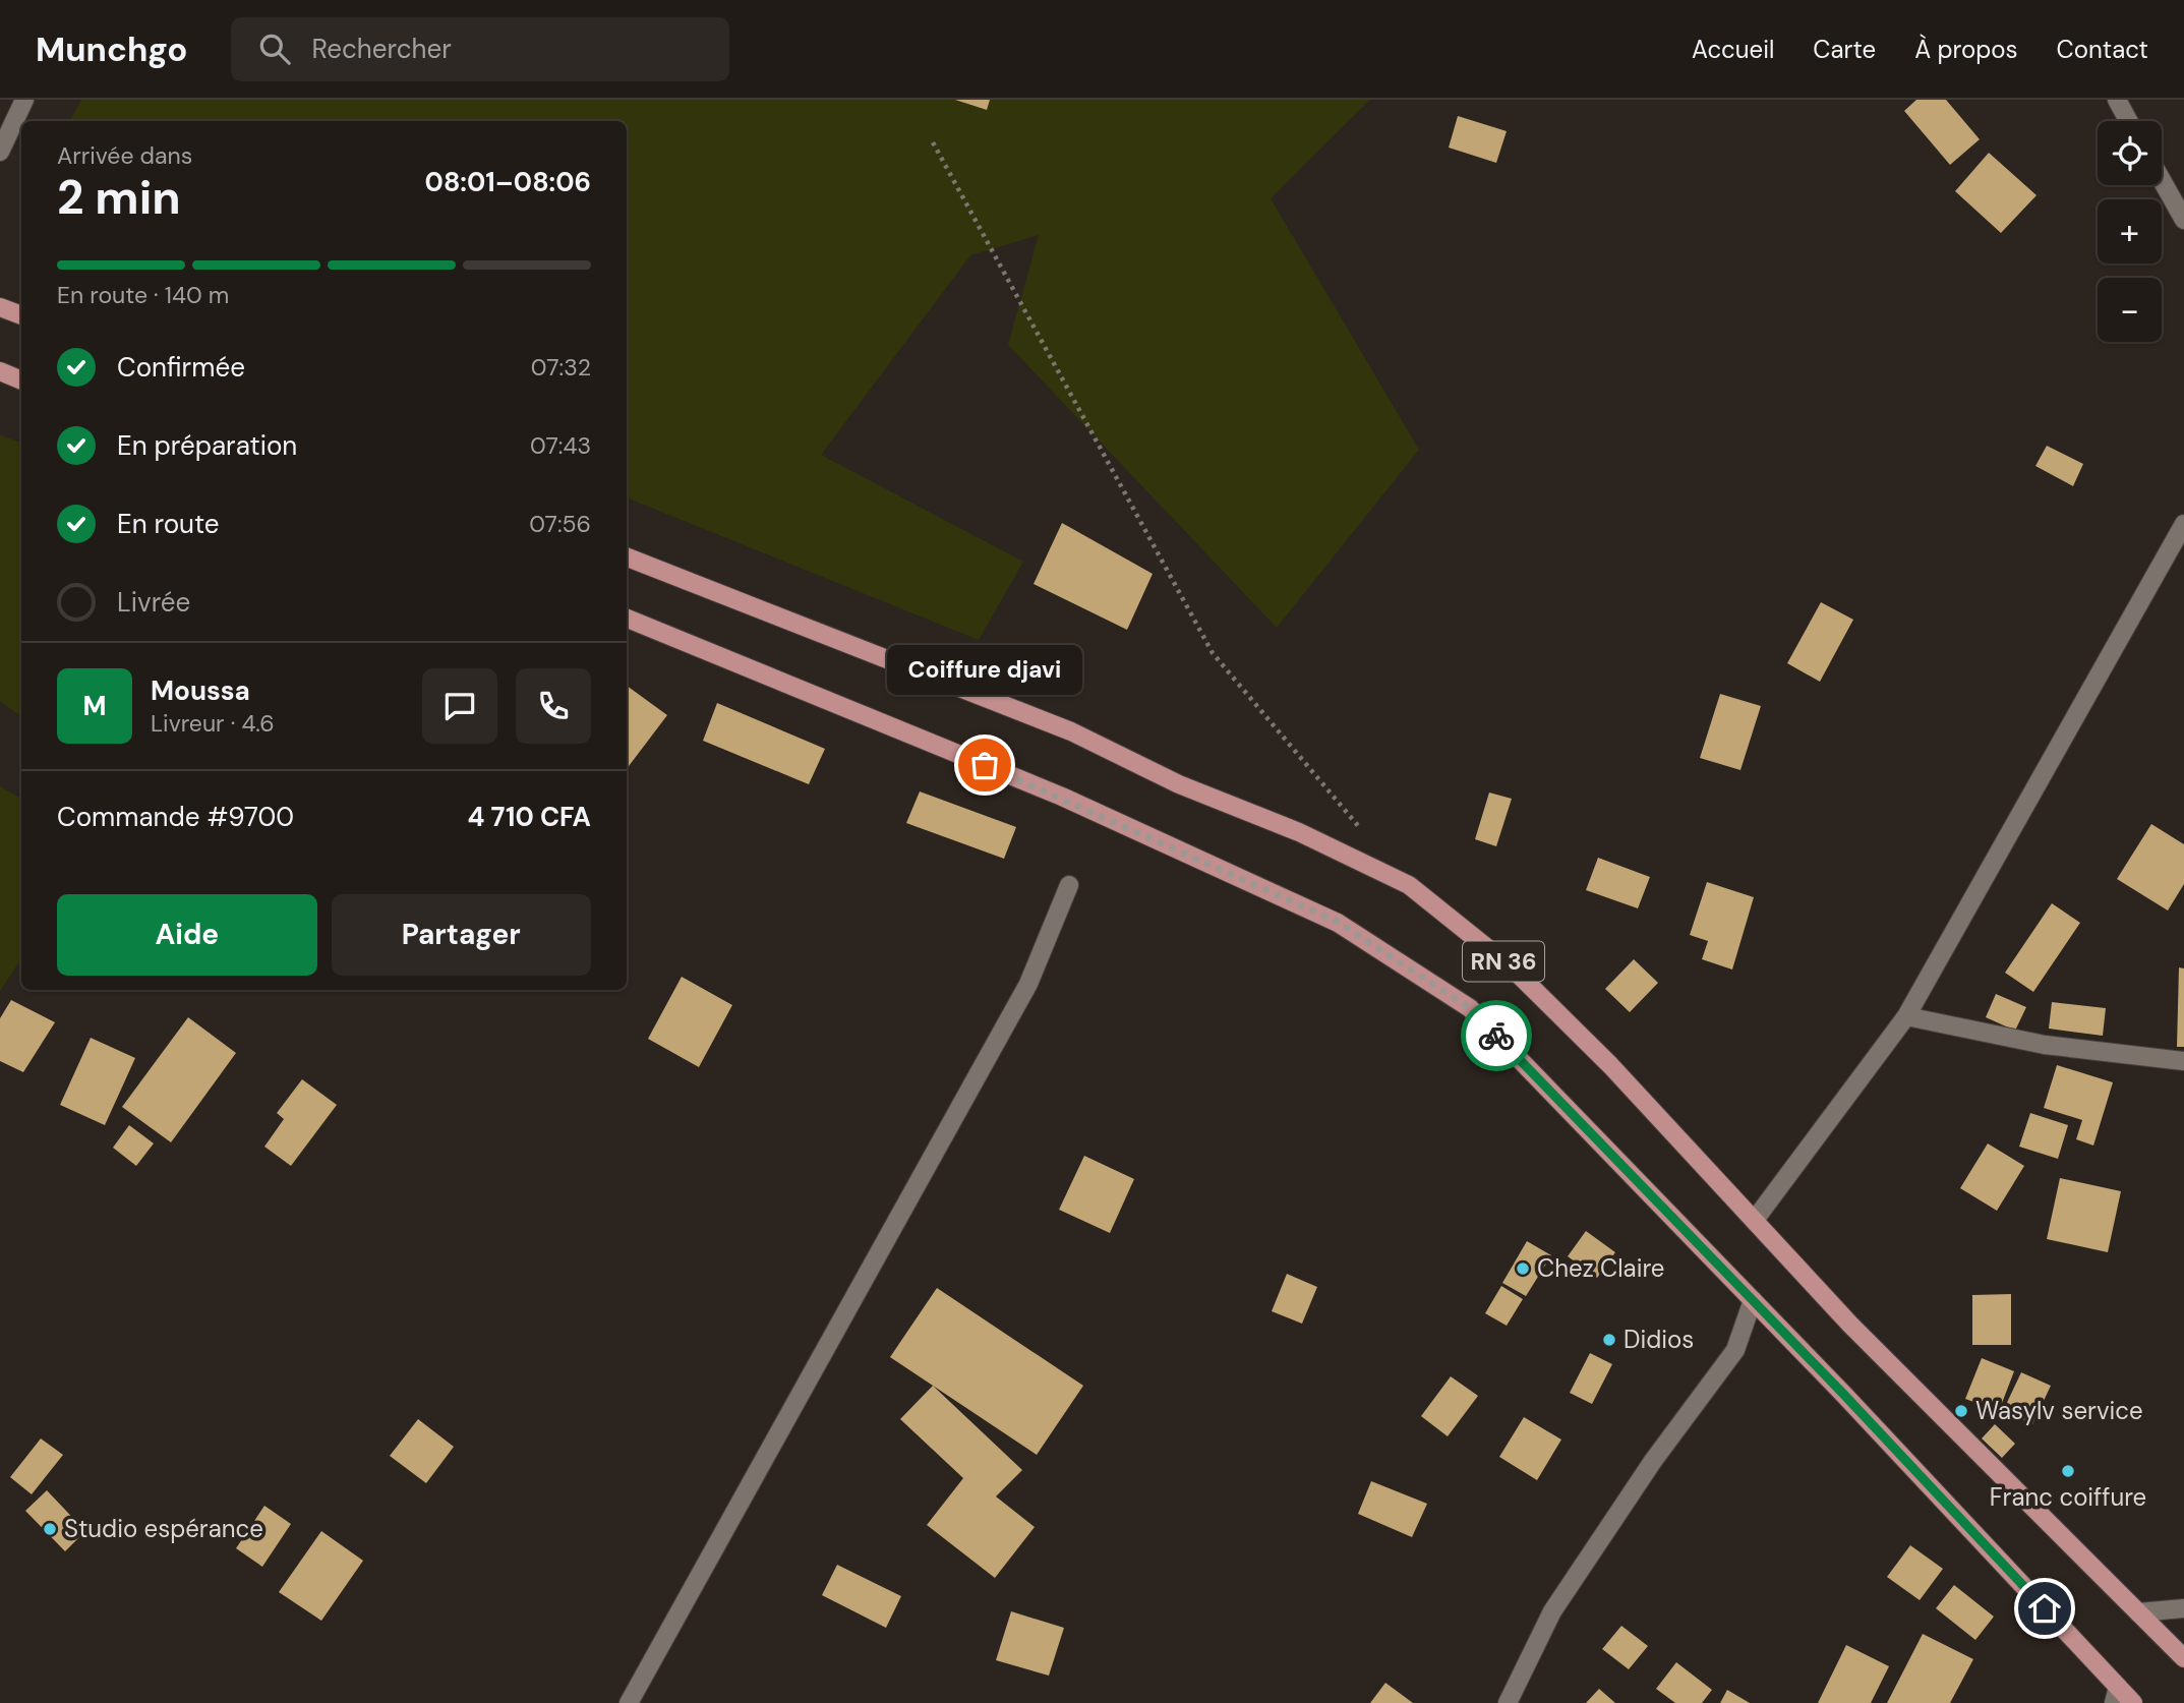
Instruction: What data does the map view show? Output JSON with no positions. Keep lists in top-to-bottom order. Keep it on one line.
{"streets":{"main road":["RN 36"]},"places":["Coiffure djavi","Chez Claire","Didios","Wasylv service","Franc coiffure","Studio espérance"],"page":{"header":"Munchgo","search":"Rechercher","nav":["Accueil","Carte","À propos","Contact"],"map_buttons":["+","−"],"heading":["2 min","Arrivée dans","08:01–08:06"],"panel":["Moussa","Livreur · 4.6","Commande #9700","4 710 CFA"],"bar":"En route · 140 m","list":[["Confirmée","07:32"],["En préparation","07:43"],["En route","07:56"],"Livrée"],"bubble":"Coiffure djavi","round":"M","buttons":["Aide","Partager"]}}
